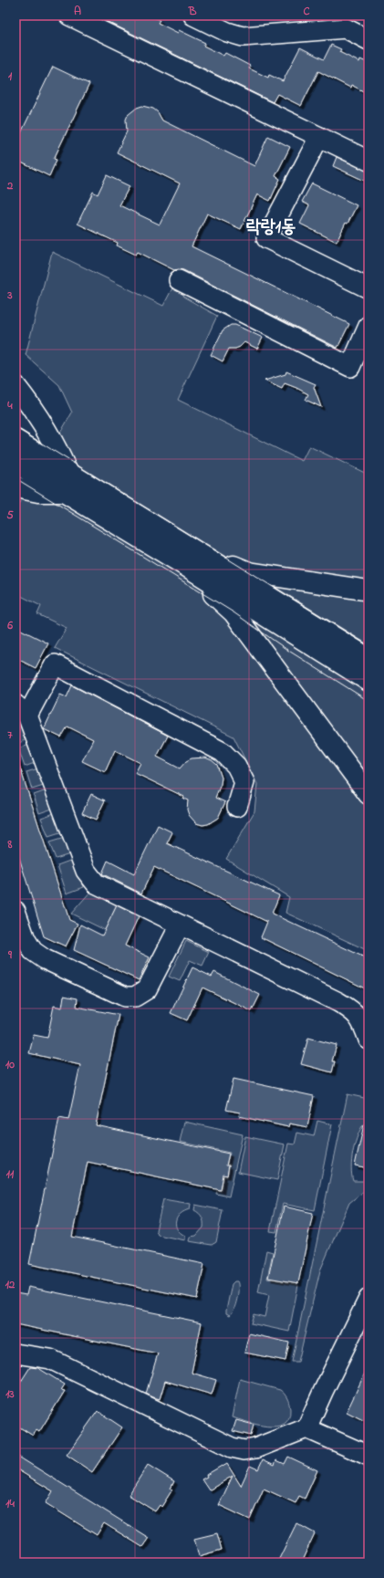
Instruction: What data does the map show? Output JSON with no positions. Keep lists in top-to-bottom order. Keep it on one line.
{"districts":["락랑1동"],"grid":{"columns":["A","B","C"],"rows":["1","2","3","4","5","6","7","8","9","10","11","12","13","14"]}}
